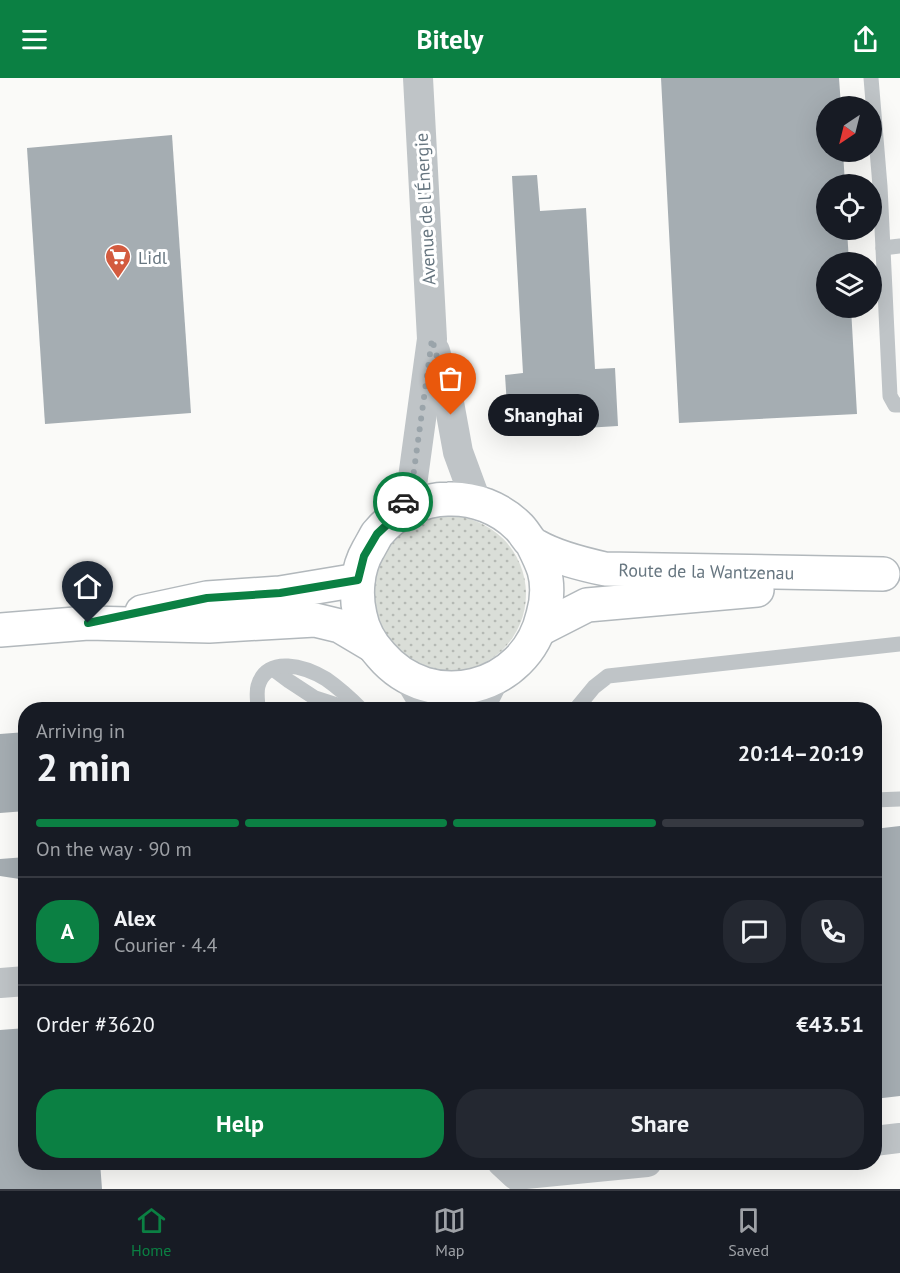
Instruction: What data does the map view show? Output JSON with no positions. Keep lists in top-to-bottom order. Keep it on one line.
{"streets":{"main road":["Route de la Wantzenau"],"street":["Avenue de l'Énergie"]},"crossings":[["Avenue de l'Énergie","Route de la Wantzenau"]],"places":{"supermarket":["Lidl"],"other":["Shanghai"]},"north":"bottom left","page":{"header":"Bitely","bubble":"Shanghai","heading":["2 min","Arriving in","20:14–20:19"],"panel":["Alex","Courier · 4.4","Order #3620","€43.51"],"bar":"On the way · 90 m","round":"A","buttons":["Help","Share"],"tabs":["Home","Map","Saved"]}}
